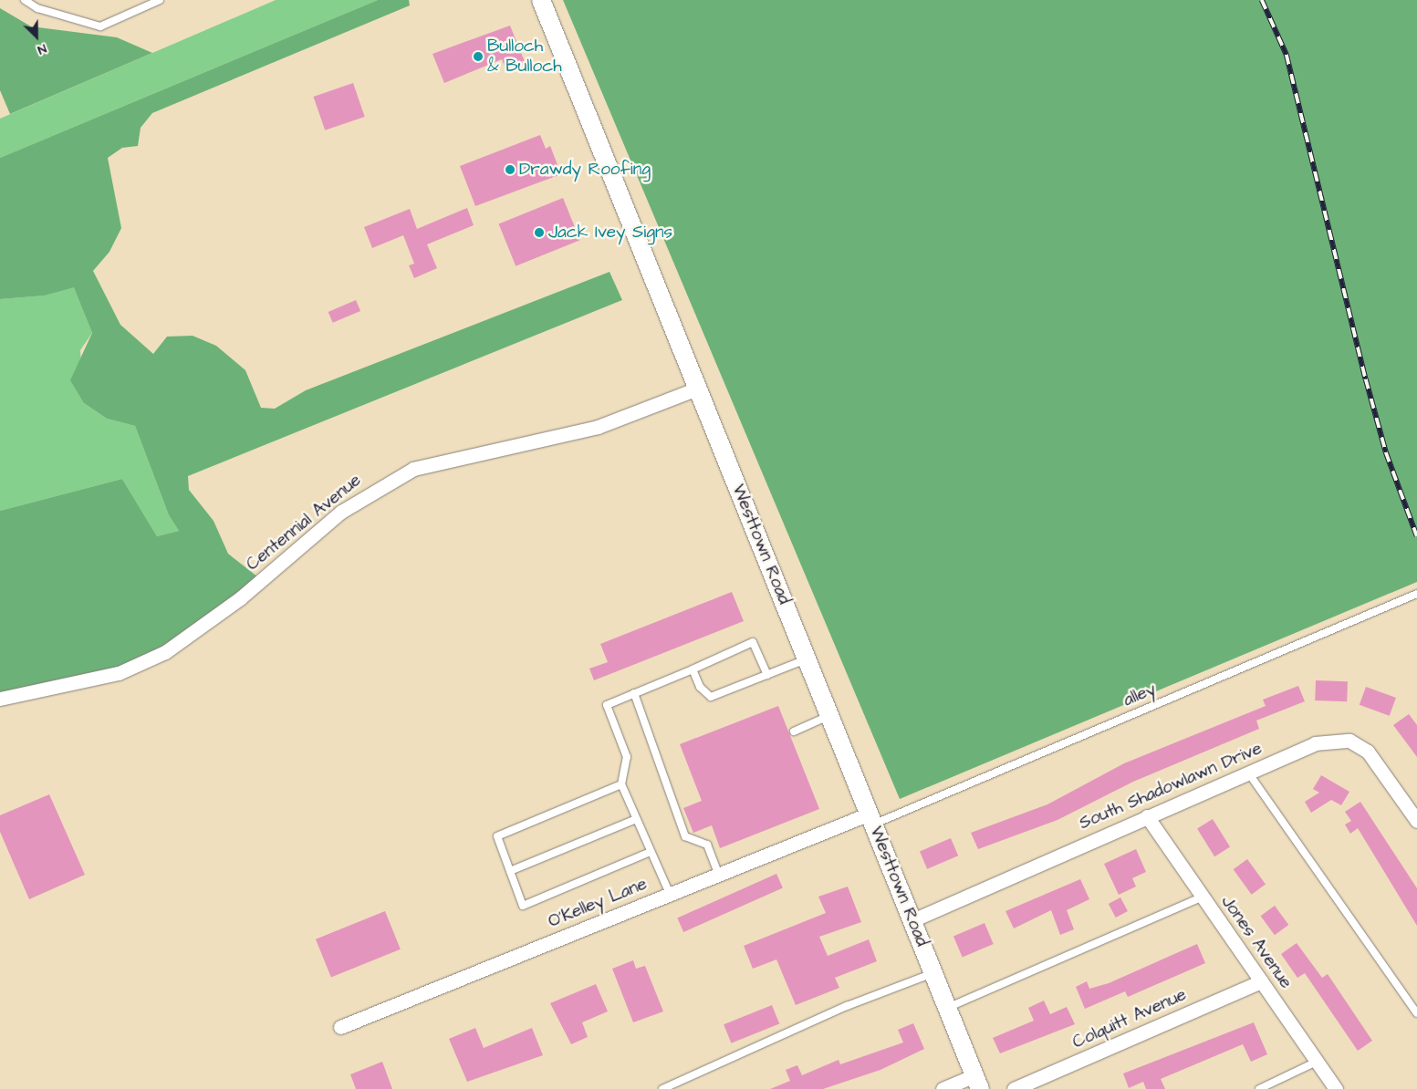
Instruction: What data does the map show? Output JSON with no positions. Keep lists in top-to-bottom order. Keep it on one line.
{"streets":{"street":["Centennial Avenue","Westtown Road","South Shadowlawn Drive","O'Kelley Lane","Jones Avenue","Colquitt Avenue"],"lane":["alley"]},"crossings":[["Centennial Avenue","Westtown Road"],["Westtown Road","alley"],["Westtown Road","South Shadowlawn Drive"],["Westtown Road","O'Kelley Lane"],["alley","O'Kelley Lane"],["South Shadowlawn Drive","Jones Avenue"],["Jones Avenue","Colquitt Avenue"]],"places":["Bulloch & Bulloch","Drawdy Roofing","Jack Ivey Signs"],"north":"bottom right"}
